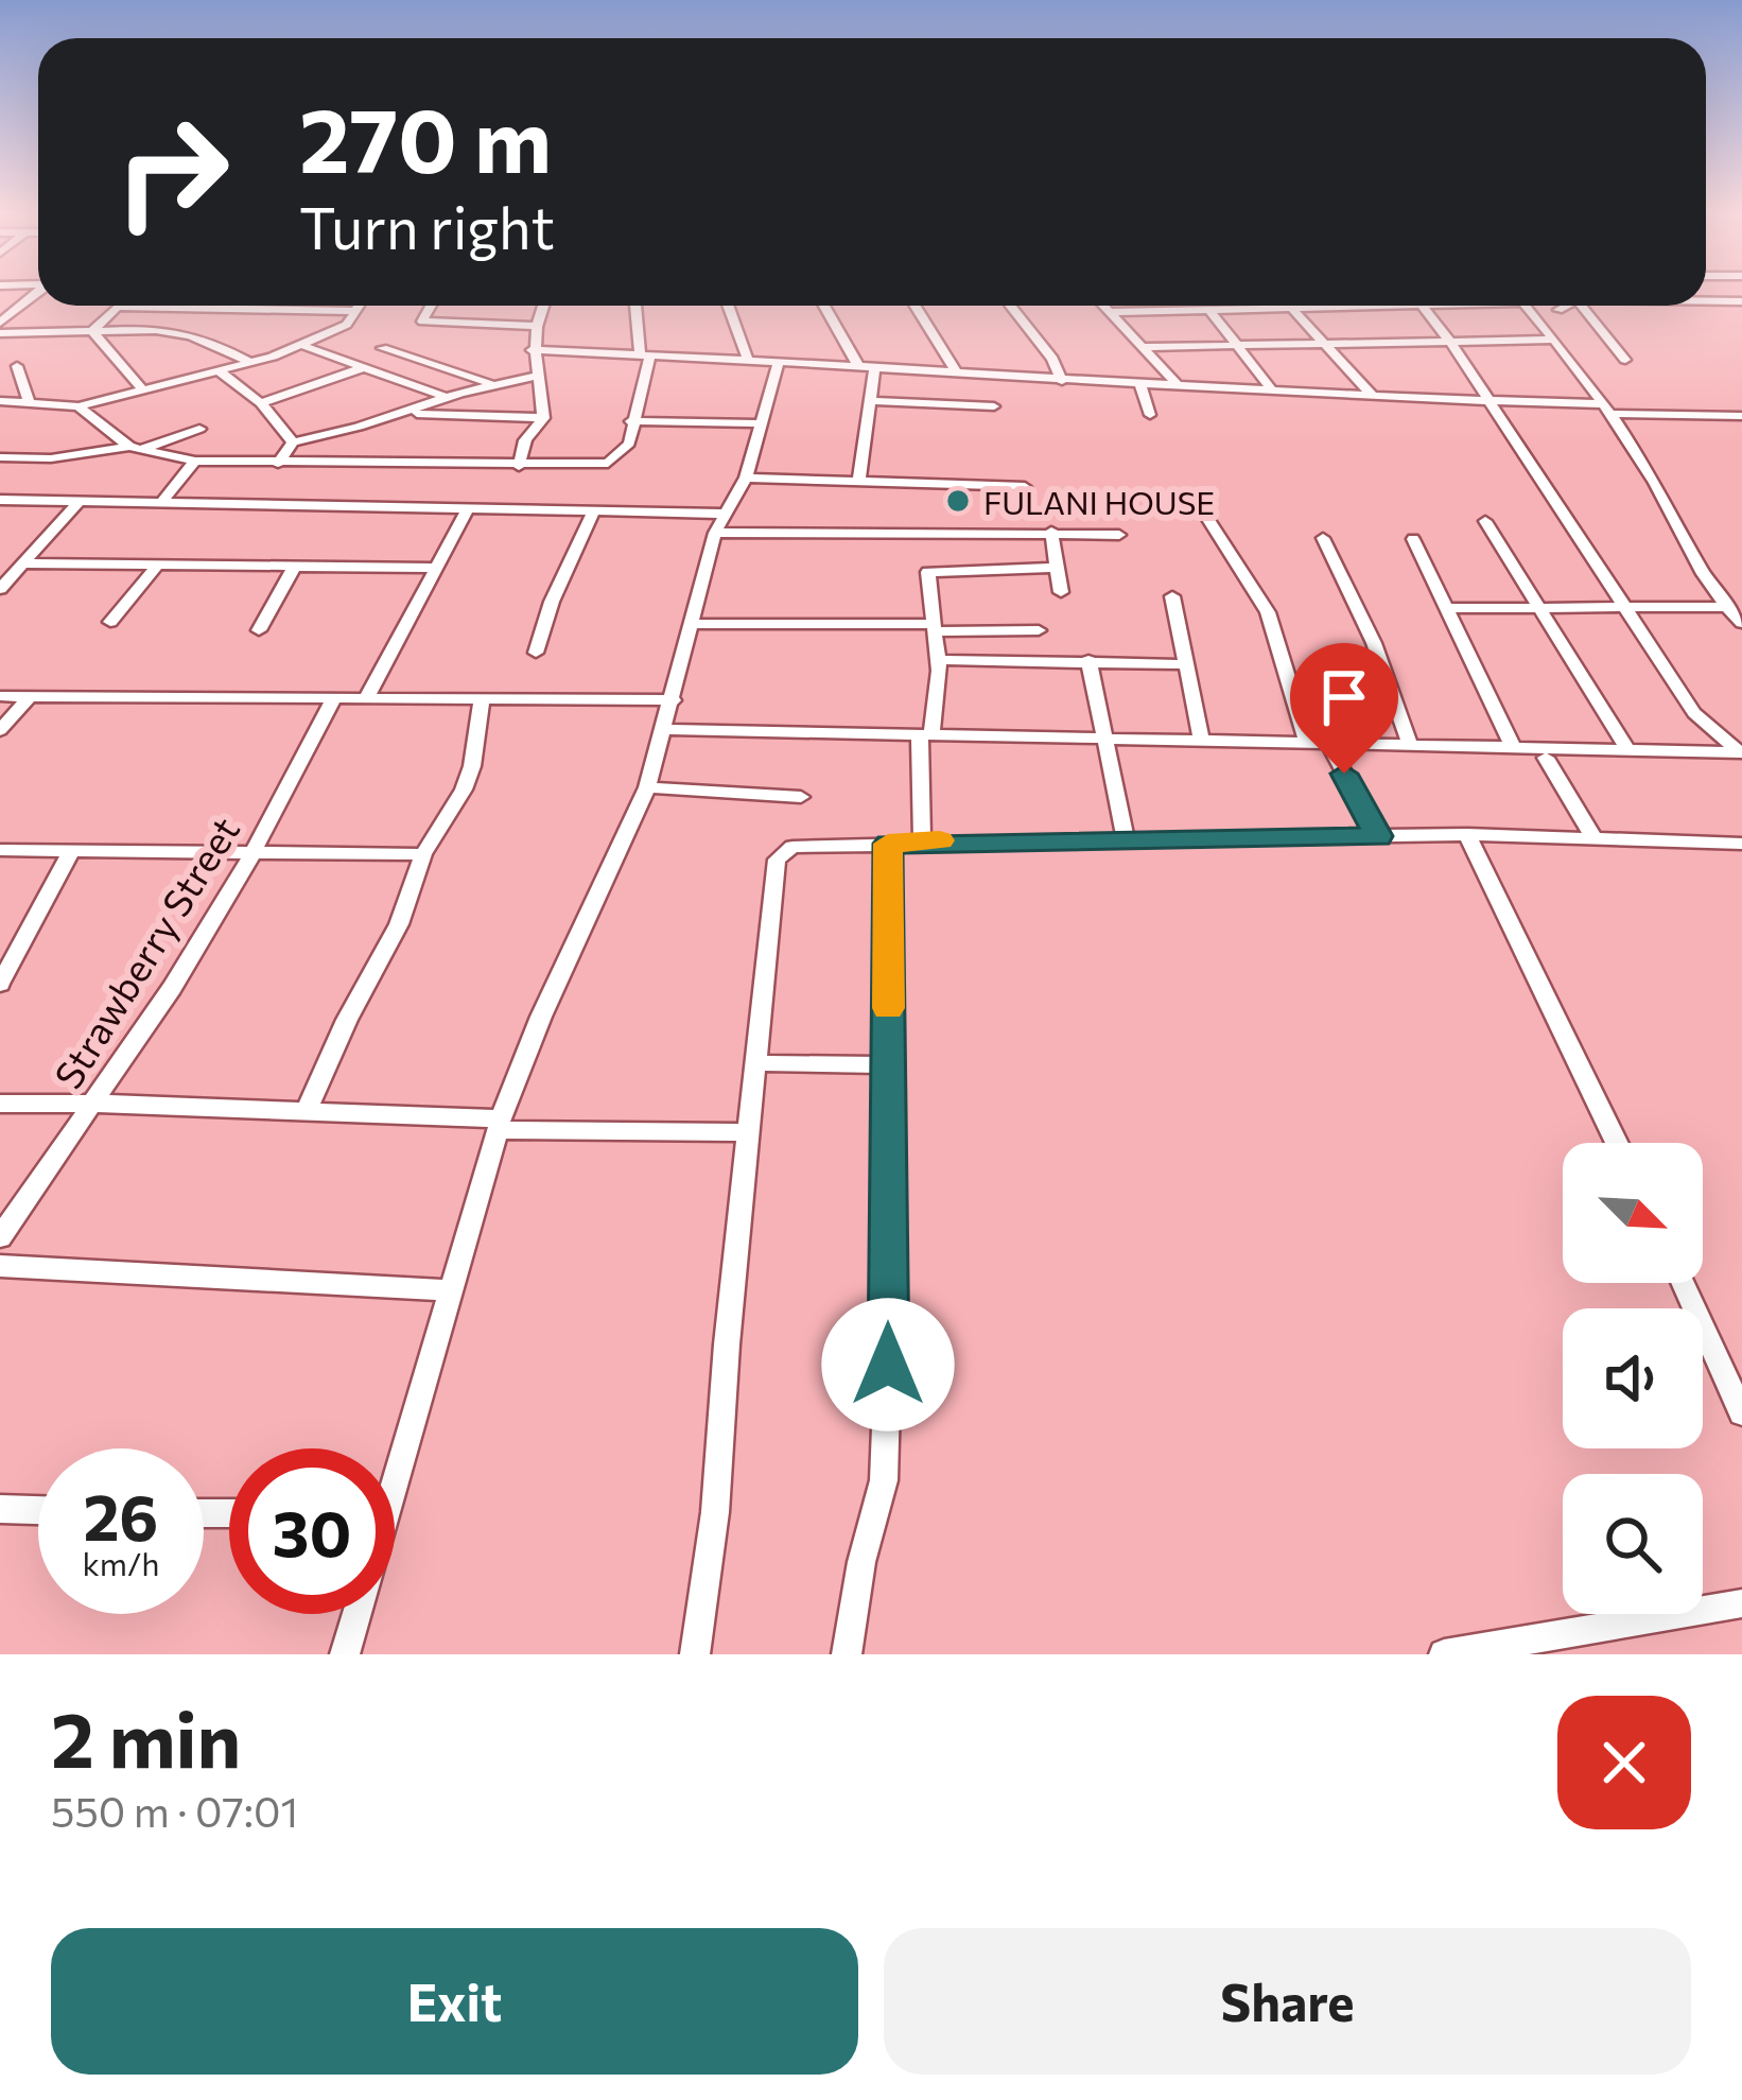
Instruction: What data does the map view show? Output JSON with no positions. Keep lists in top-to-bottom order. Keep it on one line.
{"streets":{"street":["Strawberry Street"]},"places":["FULANI HOUSE"],"north":"bottom right","page":{"turn":["270 m","Turn right"],"speed":"26 km/h","limit":"30","heading":["2 min","550 m · 07:01"],"buttons":["Exit","Share"]}}
